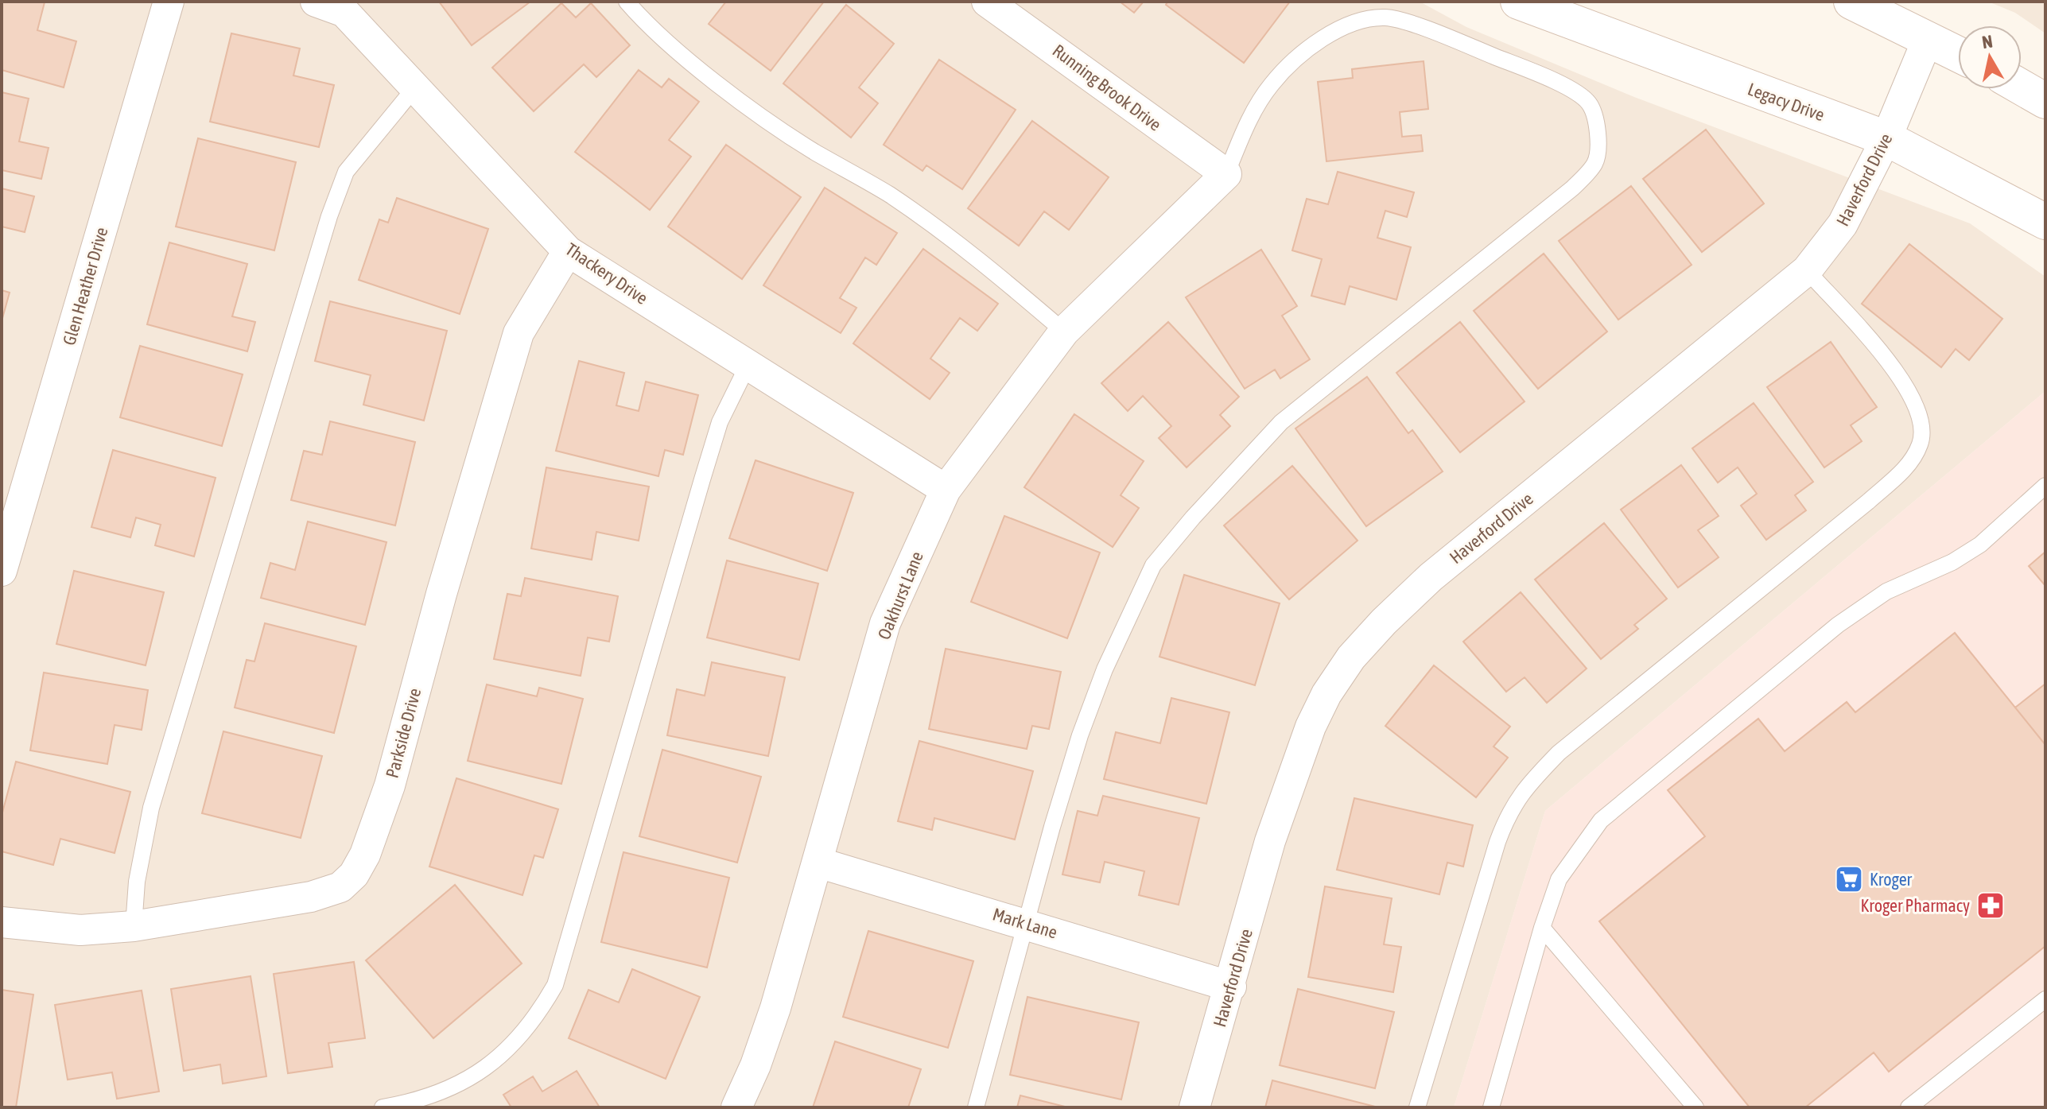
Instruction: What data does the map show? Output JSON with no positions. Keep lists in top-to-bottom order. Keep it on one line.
{"streets":{"main road":["Legacy Drive"],"street":["Running Brook Drive","Haverford Drive","Thackery Drive","Glen Heather Drive","Oakhurst Lane","Parkside Drive","Mark Lane"]},"crossings":[["Running Brook Drive","Oakhurst Lane"],["Legacy Drive","Haverford Drive"],["Haverford Drive","Mark Lane"],["Thackery Drive","Oakhurst Lane"],["Thackery Drive","Parkside Drive"],["Oakhurst Lane","Mark Lane"]],"places":{"supermarket":["Kroger"],"pharmacy":["Kroger Pharmacy"]},"north":"top"}
